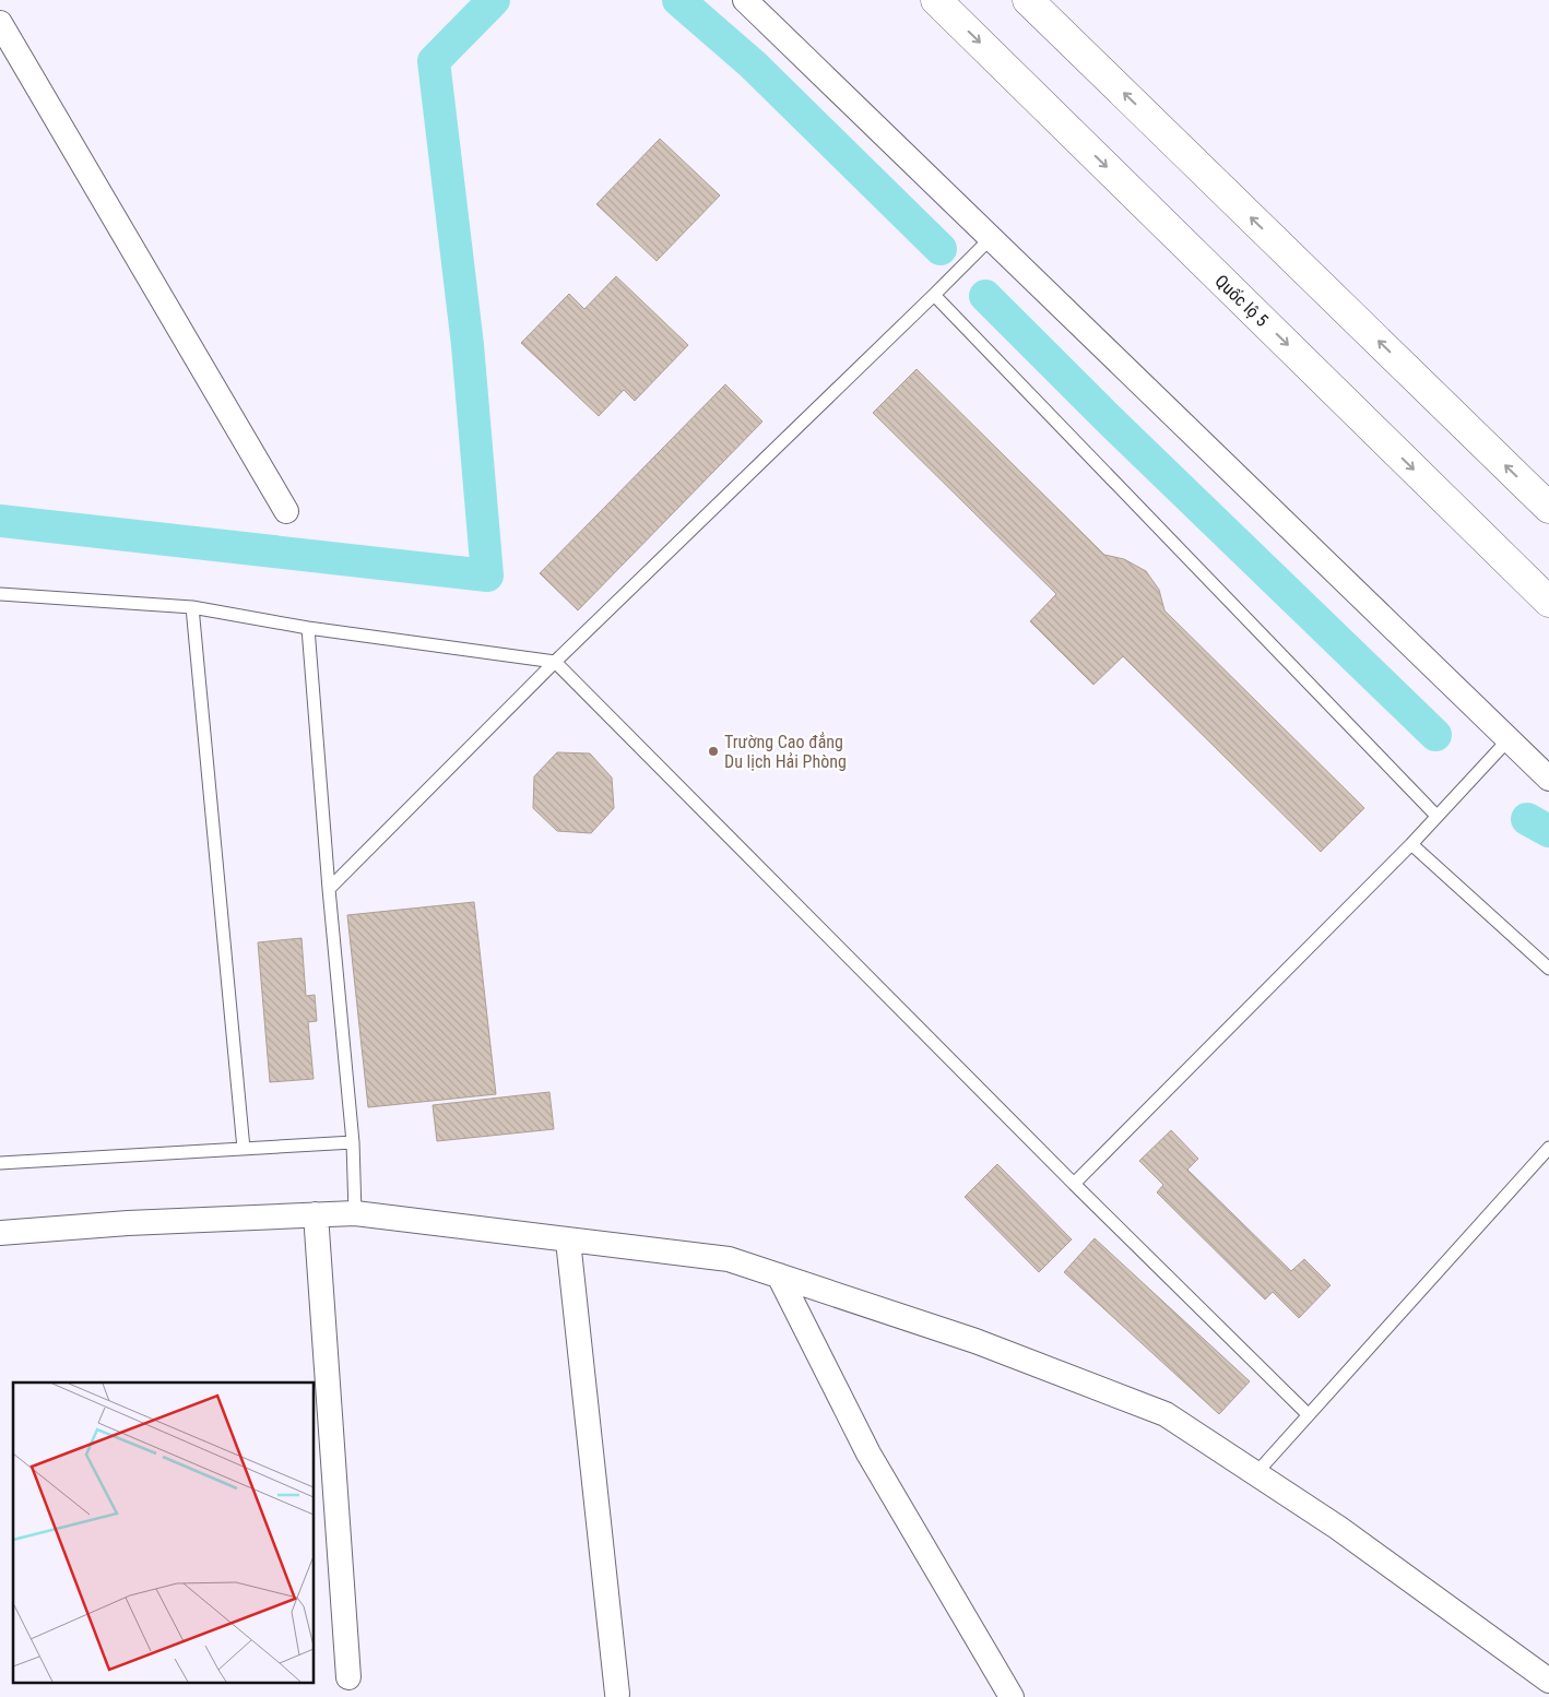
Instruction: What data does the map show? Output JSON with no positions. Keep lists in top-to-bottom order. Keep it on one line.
{"streets":{"highway":["Quốc lộ 5"]},"places":["Trường Cao đẳng Du lịch Hải Phòng"]}
